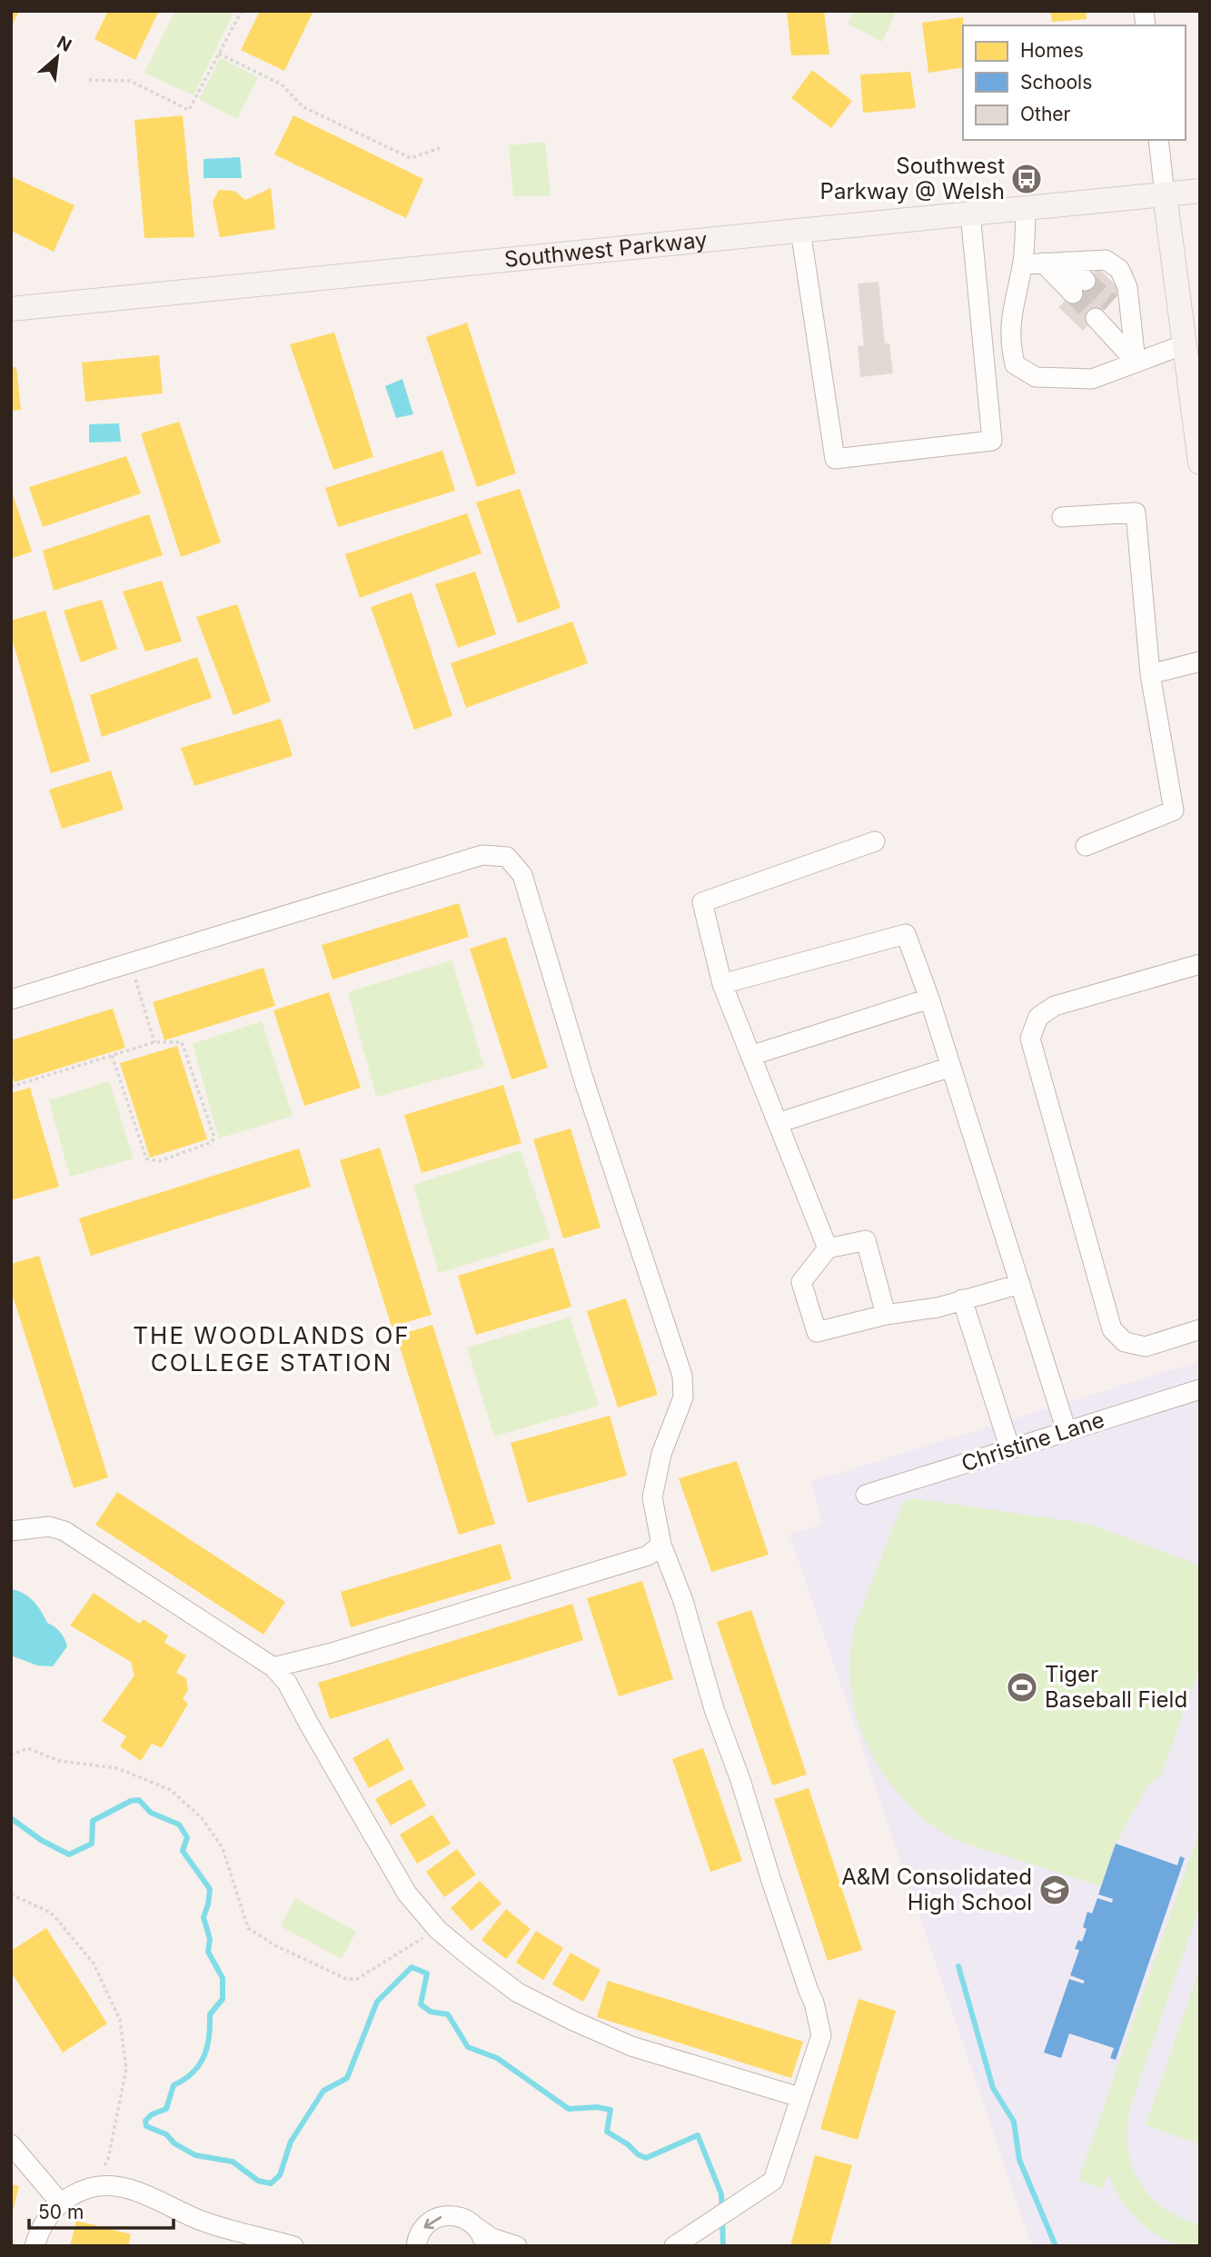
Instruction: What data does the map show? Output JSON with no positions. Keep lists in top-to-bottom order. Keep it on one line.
{"streets":{"main road":["Southwest Parkway"],"street":["Christine Lane"]},"districts":["THE WOODLANDS OF COLLEGE STATION"],"places":{"bus stop":["Southwest Parkway @ Welsh"],"sports":["Tiger Baseball Field"],"school or university":["A&M Consolidated High School"]},"legend":["Homes","Schools","Other"],"scale_bar":"50 m","north":"top right"}
